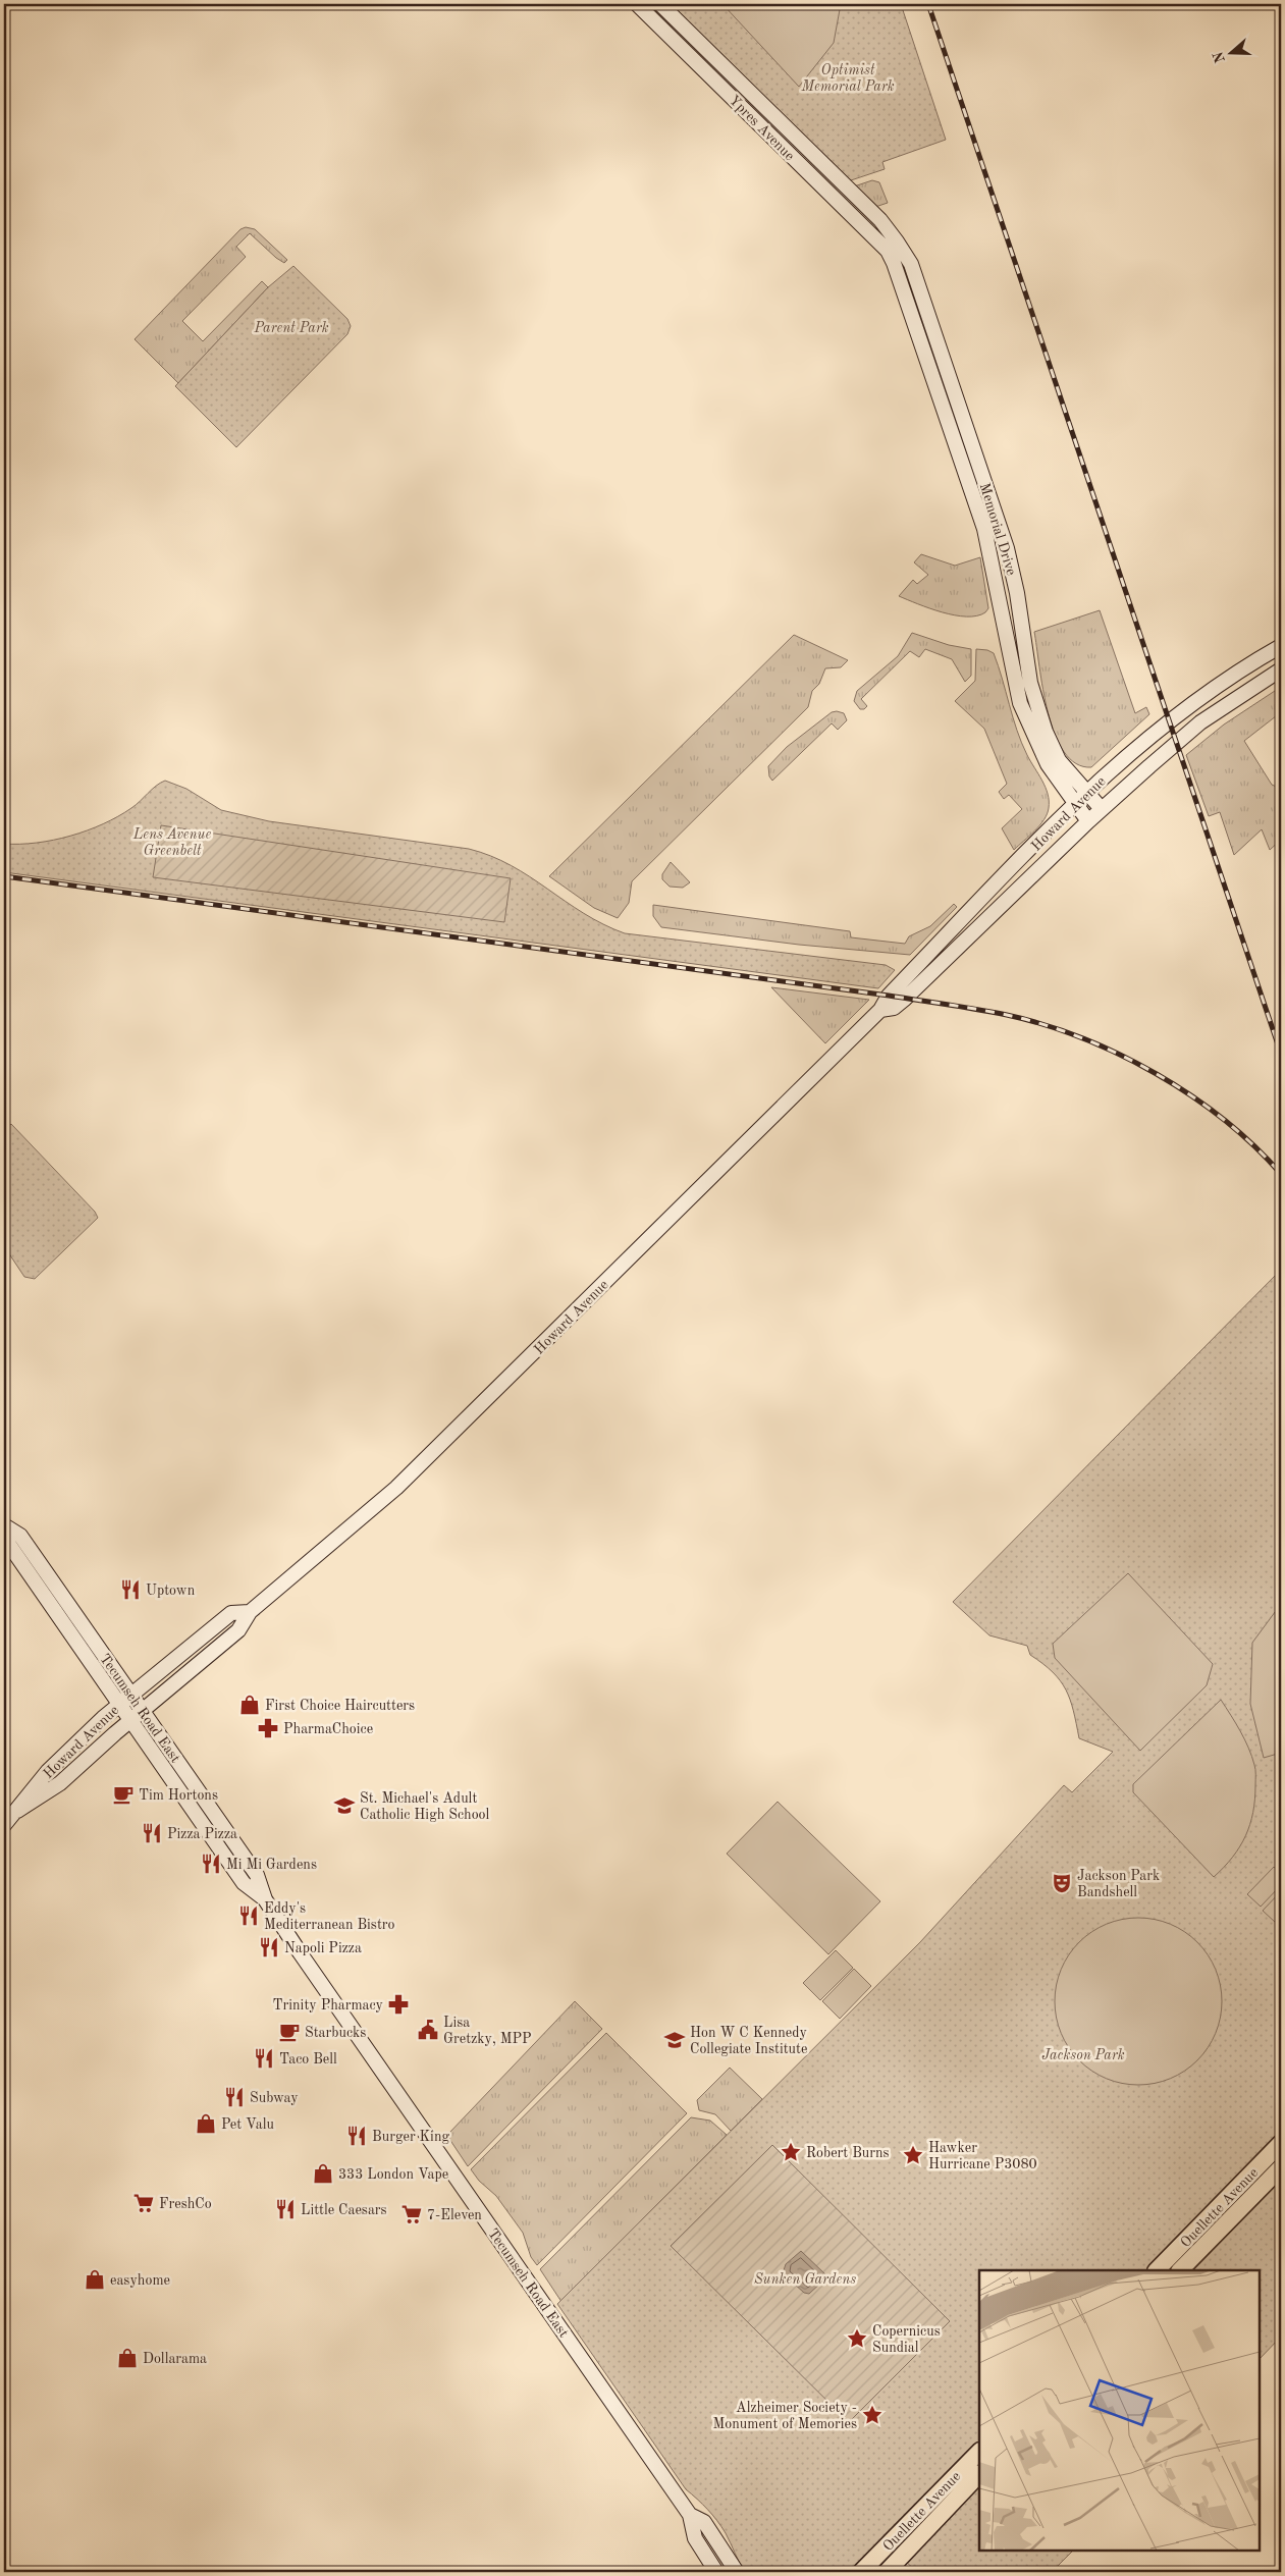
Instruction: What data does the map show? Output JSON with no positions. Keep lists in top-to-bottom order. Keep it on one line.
{"streets":{"main road":["Ypres Avenue","Memorial Drive","Howard Avenue","Tecumseh Road East","Ouellette Avenue"]},"crossings":[["Ypres Avenue","Memorial Drive"],["Memorial Drive","Howard Avenue"],["Howard Avenue","Tecumseh Road East"]],"parks":["Optimist Memorial Park","Parent Park","Lens Avenue Greenbelt","Jackson Park","Sunken Gardens"],"places":{"restaurant":["Uptown","Pizza Pizza","Mi Mi Gardens","Eddy's Mediterranean Bistro","Napoli Pizza","Taco Bell","Subway","Burger King","Little Caesars"],"shop":["First Choice Haircutters","Pet Valu","333 London Vape","easyhome","Dollarama"],"pharmacy":["PharmaChoice","Trinity Pharmacy"],"cafe":["Tim Hortons","Starbucks"],"school or university":["St. Michael's Adult Catholic High School","Hon W C Kennedy Collegiate Institute"],"theatre":["Jackson Park Bandshell"],"public building":["Lisa Gretzky, MPP"],"place":["Robert Burns","Hawker Hurricane P3080","Copernicus Sundial","Alzheimer Society - Monument of Memories"],"supermarket":["FreshCo","7-Eleven"]},"north":"left"}
